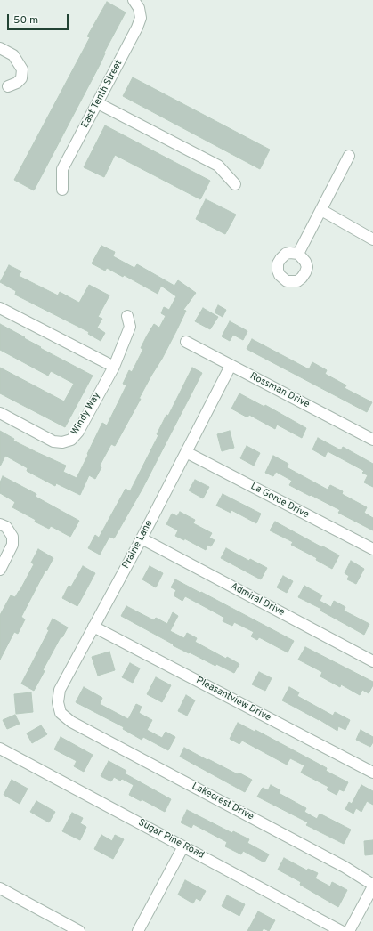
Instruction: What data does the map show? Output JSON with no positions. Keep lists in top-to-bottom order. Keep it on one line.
{"streets":{"street":["East Tenth Street","Rossman Drive","Windy Way","La Gorce Drive","Prairie Lane","Admiral Drive","Pleasantview Drive","Lakecrest Drive","Sugar Pine Road"]},"crossings":[["Rossman Drive","Prairie Lane"],["La Gorce Drive","Prairie Lane"],["Prairie Lane","Admiral Drive"],["Prairie Lane","Pleasantview Drive"],["Prairie Lane","Lakecrest Drive"]],"scale_bar":"50 m"}
